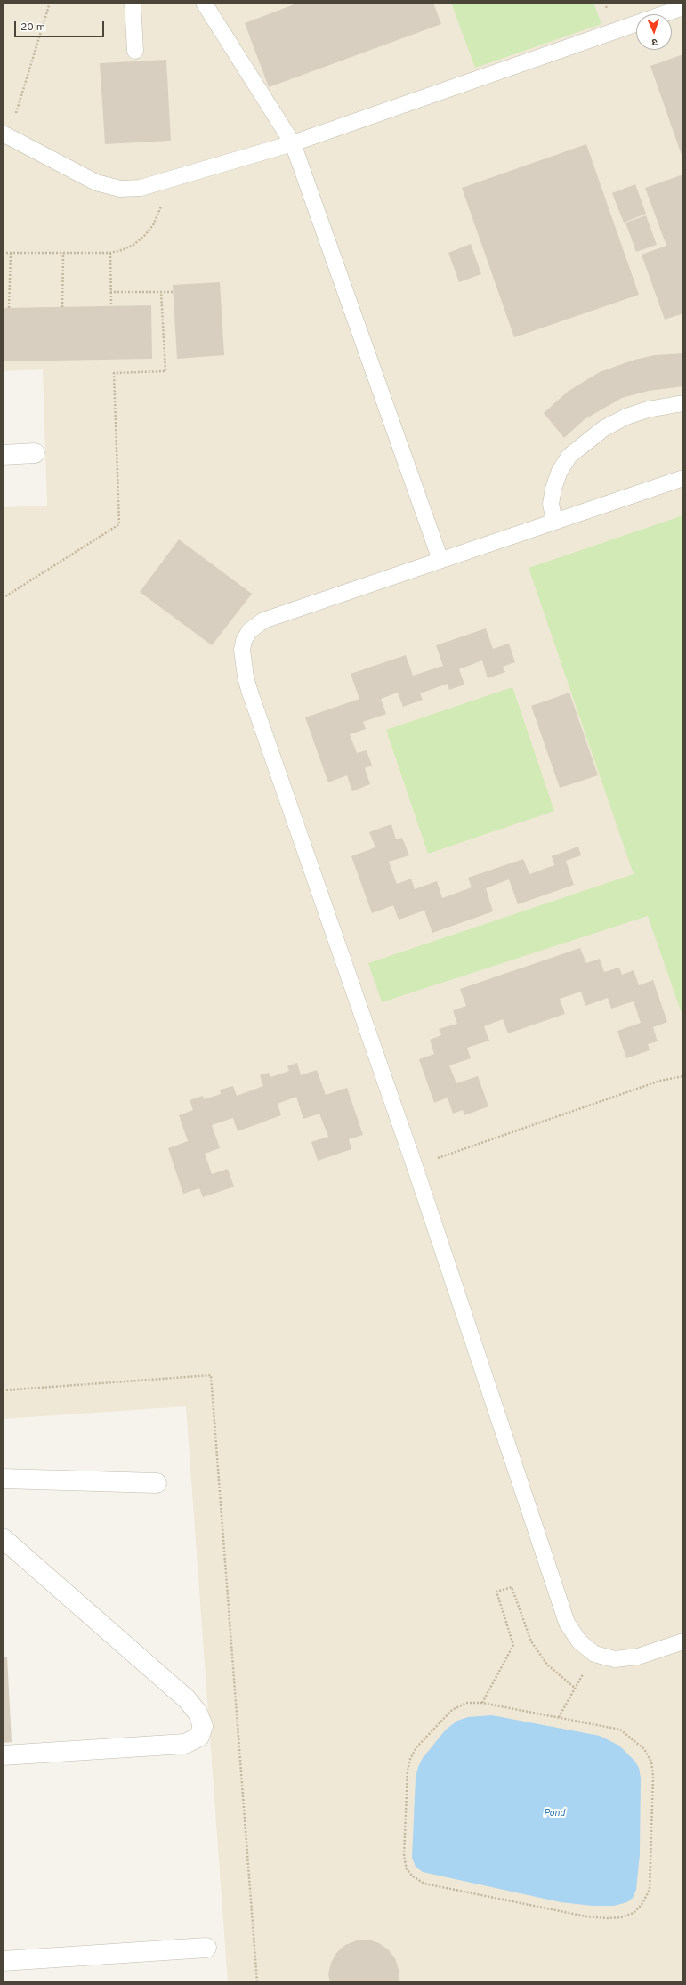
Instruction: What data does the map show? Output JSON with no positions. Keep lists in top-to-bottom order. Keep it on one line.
{"water":["Pond"],"scale_bar":"20 m","north":"bottom"}
